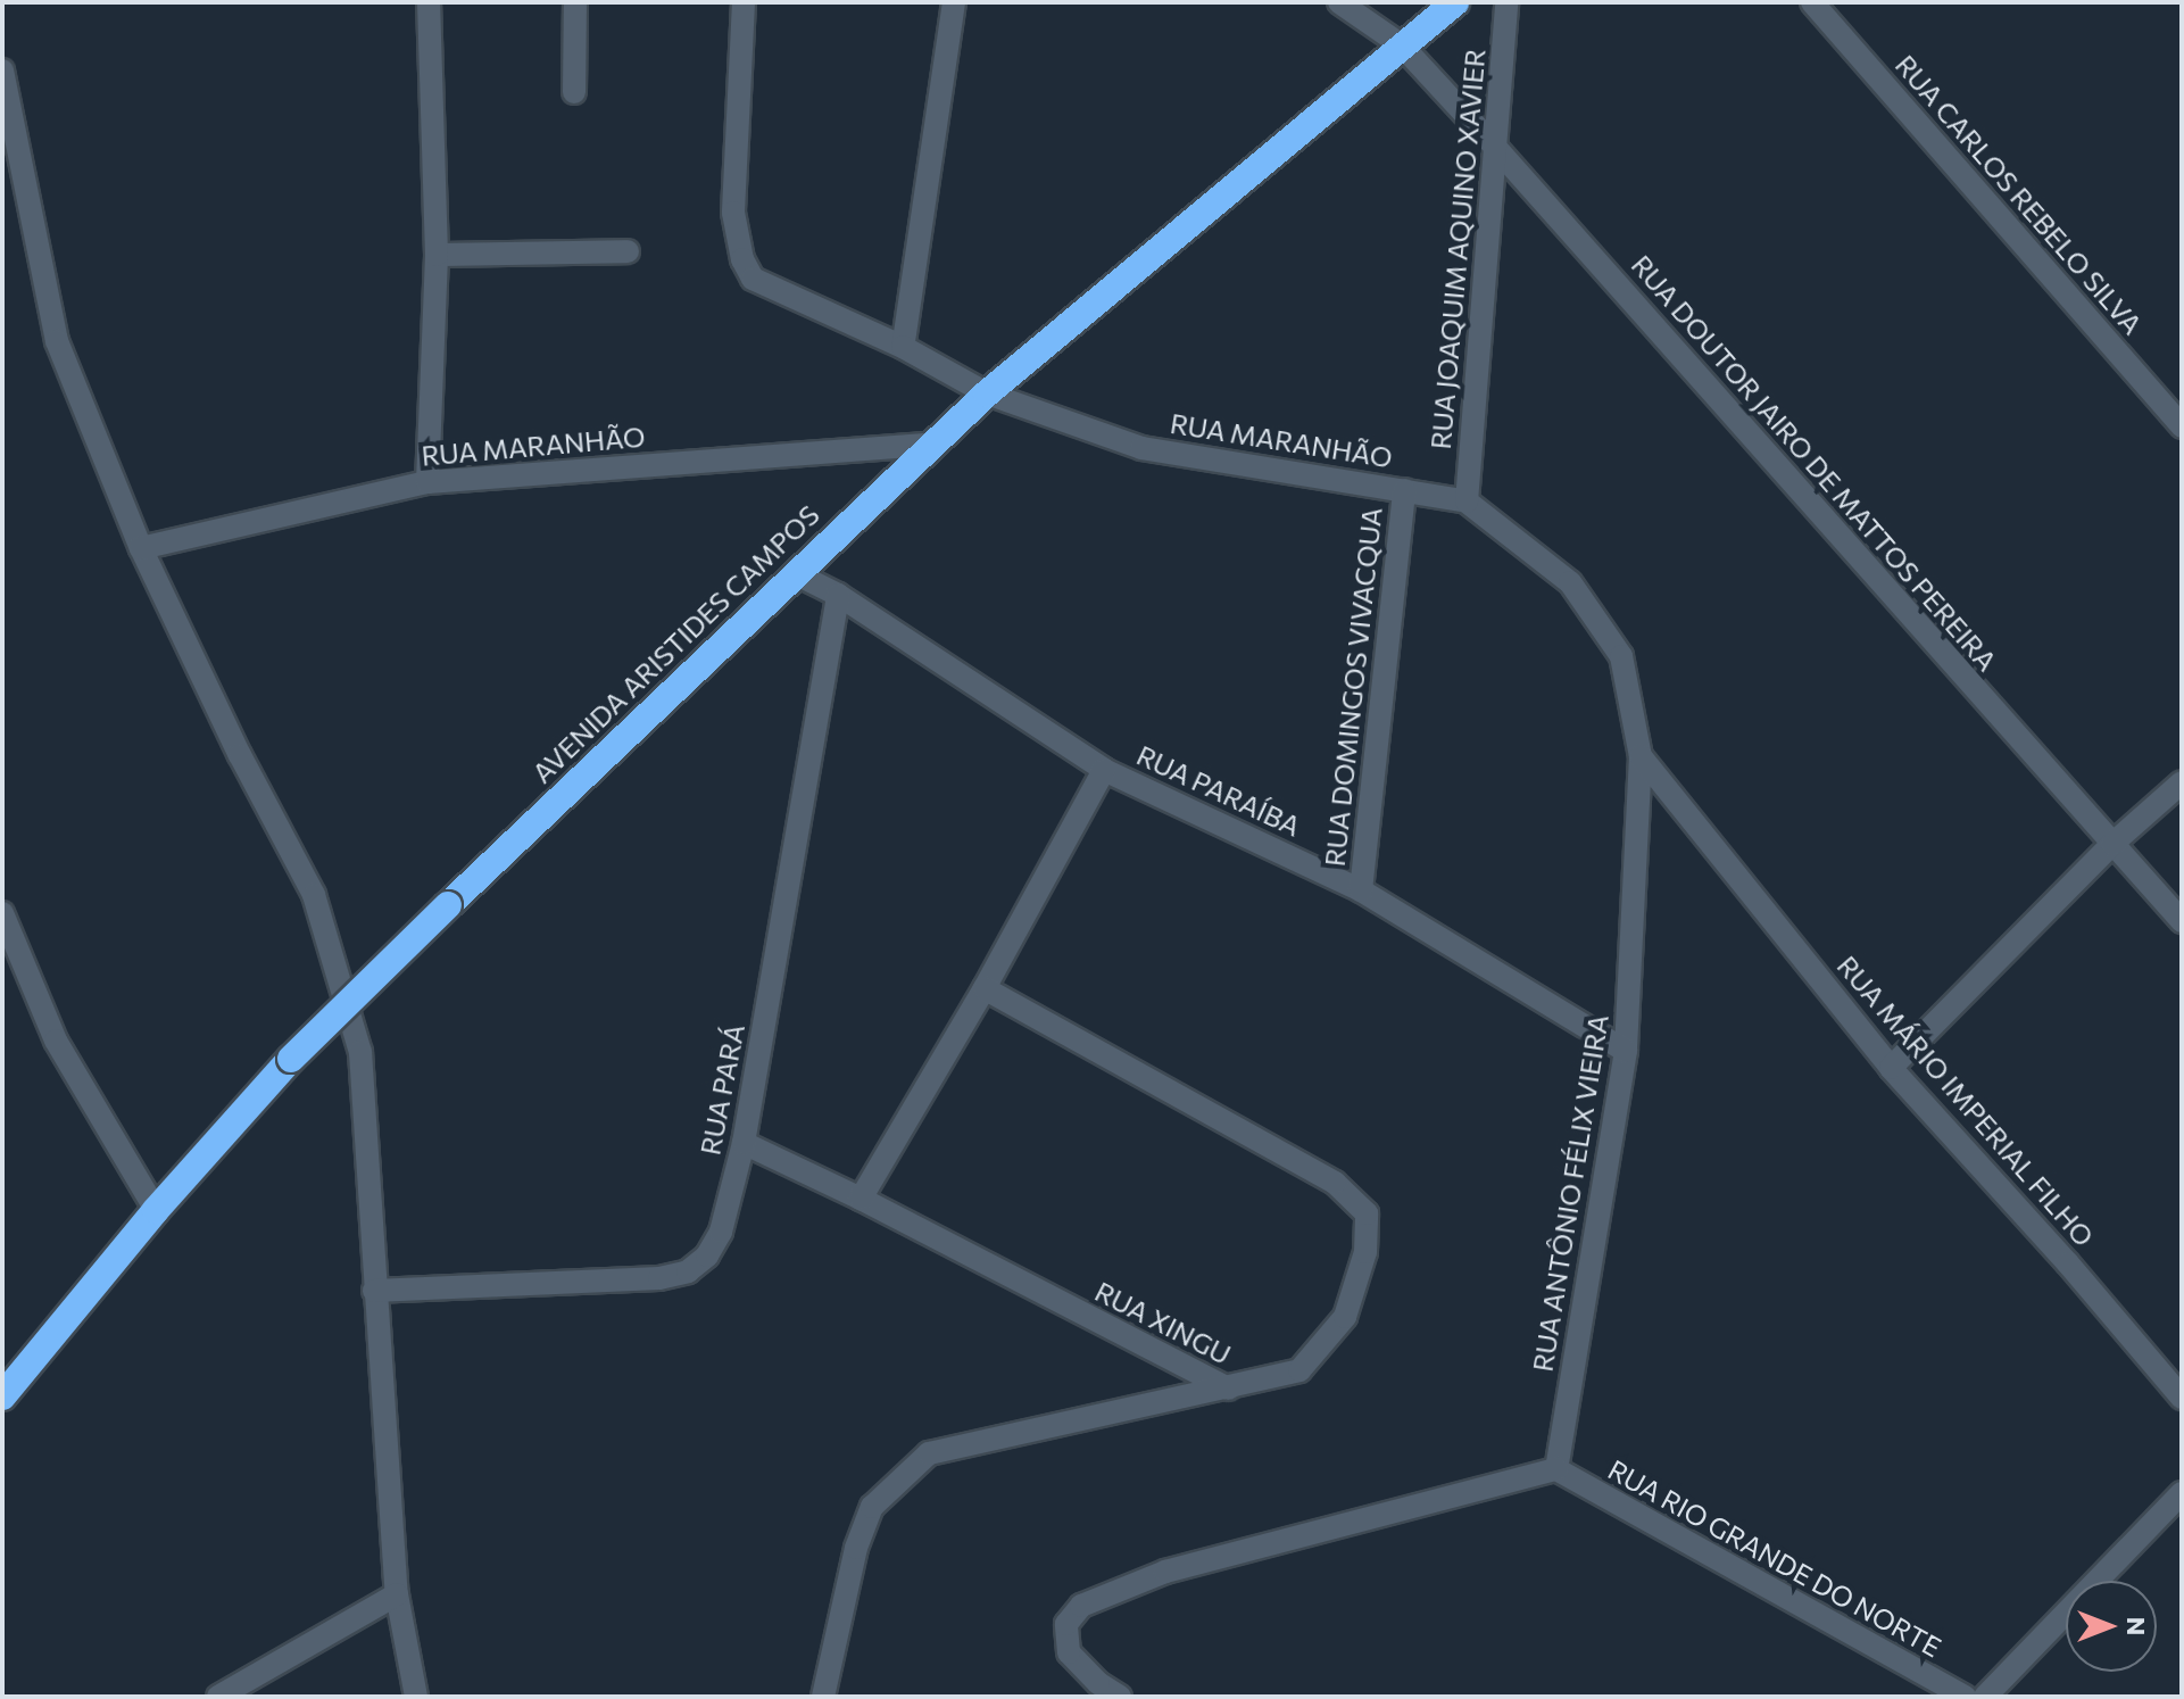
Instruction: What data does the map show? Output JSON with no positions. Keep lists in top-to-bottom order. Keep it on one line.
{"streets":{"highway":["AVENIDA ARISTIDES CAMPOS"],"street":["RUA CARLOS REBELO SILVA","RUA JOAQUIM AQUINO XAVIER","RUA MARANHÃO","RUA DOUTOR JAIRO DE MATTOS PEREIRA","RUA DOMINGOS VIVACQUA","RUA PARAÍBA","RUA PARÁ","RUA MÁRIO IMPERIAL FILHO","RUA ANTÔNIO FÉLIX VIEIRA","RUA XINGU","RUA RIO GRANDE DO NORTE"]},"crossings":[["RUA JOAQUIM AQUINO XAVIER","RUA MARANHÃO"],["RUA JOAQUIM AQUINO XAVIER","RUA DOUTOR JAIRO DE MATTOS PEREIRA"],["RUA JOAQUIM AQUINO XAVIER","RUA ANTÔNIO FÉLIX VIEIRA"],["RUA MARANHÃO","AVENIDA ARISTIDES CAMPOS"],["RUA MARANHÃO","RUA DOMINGOS VIVACQUA"],["RUA MARANHÃO","RUA ANTÔNIO FÉLIX VIEIRA"],["RUA DOUTOR JAIRO DE MATTOS PEREIRA","AVENIDA ARISTIDES CAMPOS"],["AVENIDA ARISTIDES CAMPOS","RUA PARAÍBA"],["RUA DOMINGOS VIVACQUA","RUA PARAÍBA"],["RUA PARAÍBA","RUA PARÁ"],["RUA PARAÍBA","RUA ANTÔNIO FÉLIX VIEIRA"],["RUA PARÁ","RUA XINGU"],["RUA MÁRIO IMPERIAL FILHO","RUA ANTÔNIO FÉLIX VIEIRA"],["RUA ANTÔNIO FÉLIX VIEIRA","RUA RIO GRANDE DO NORTE"]],"north":"right"}
